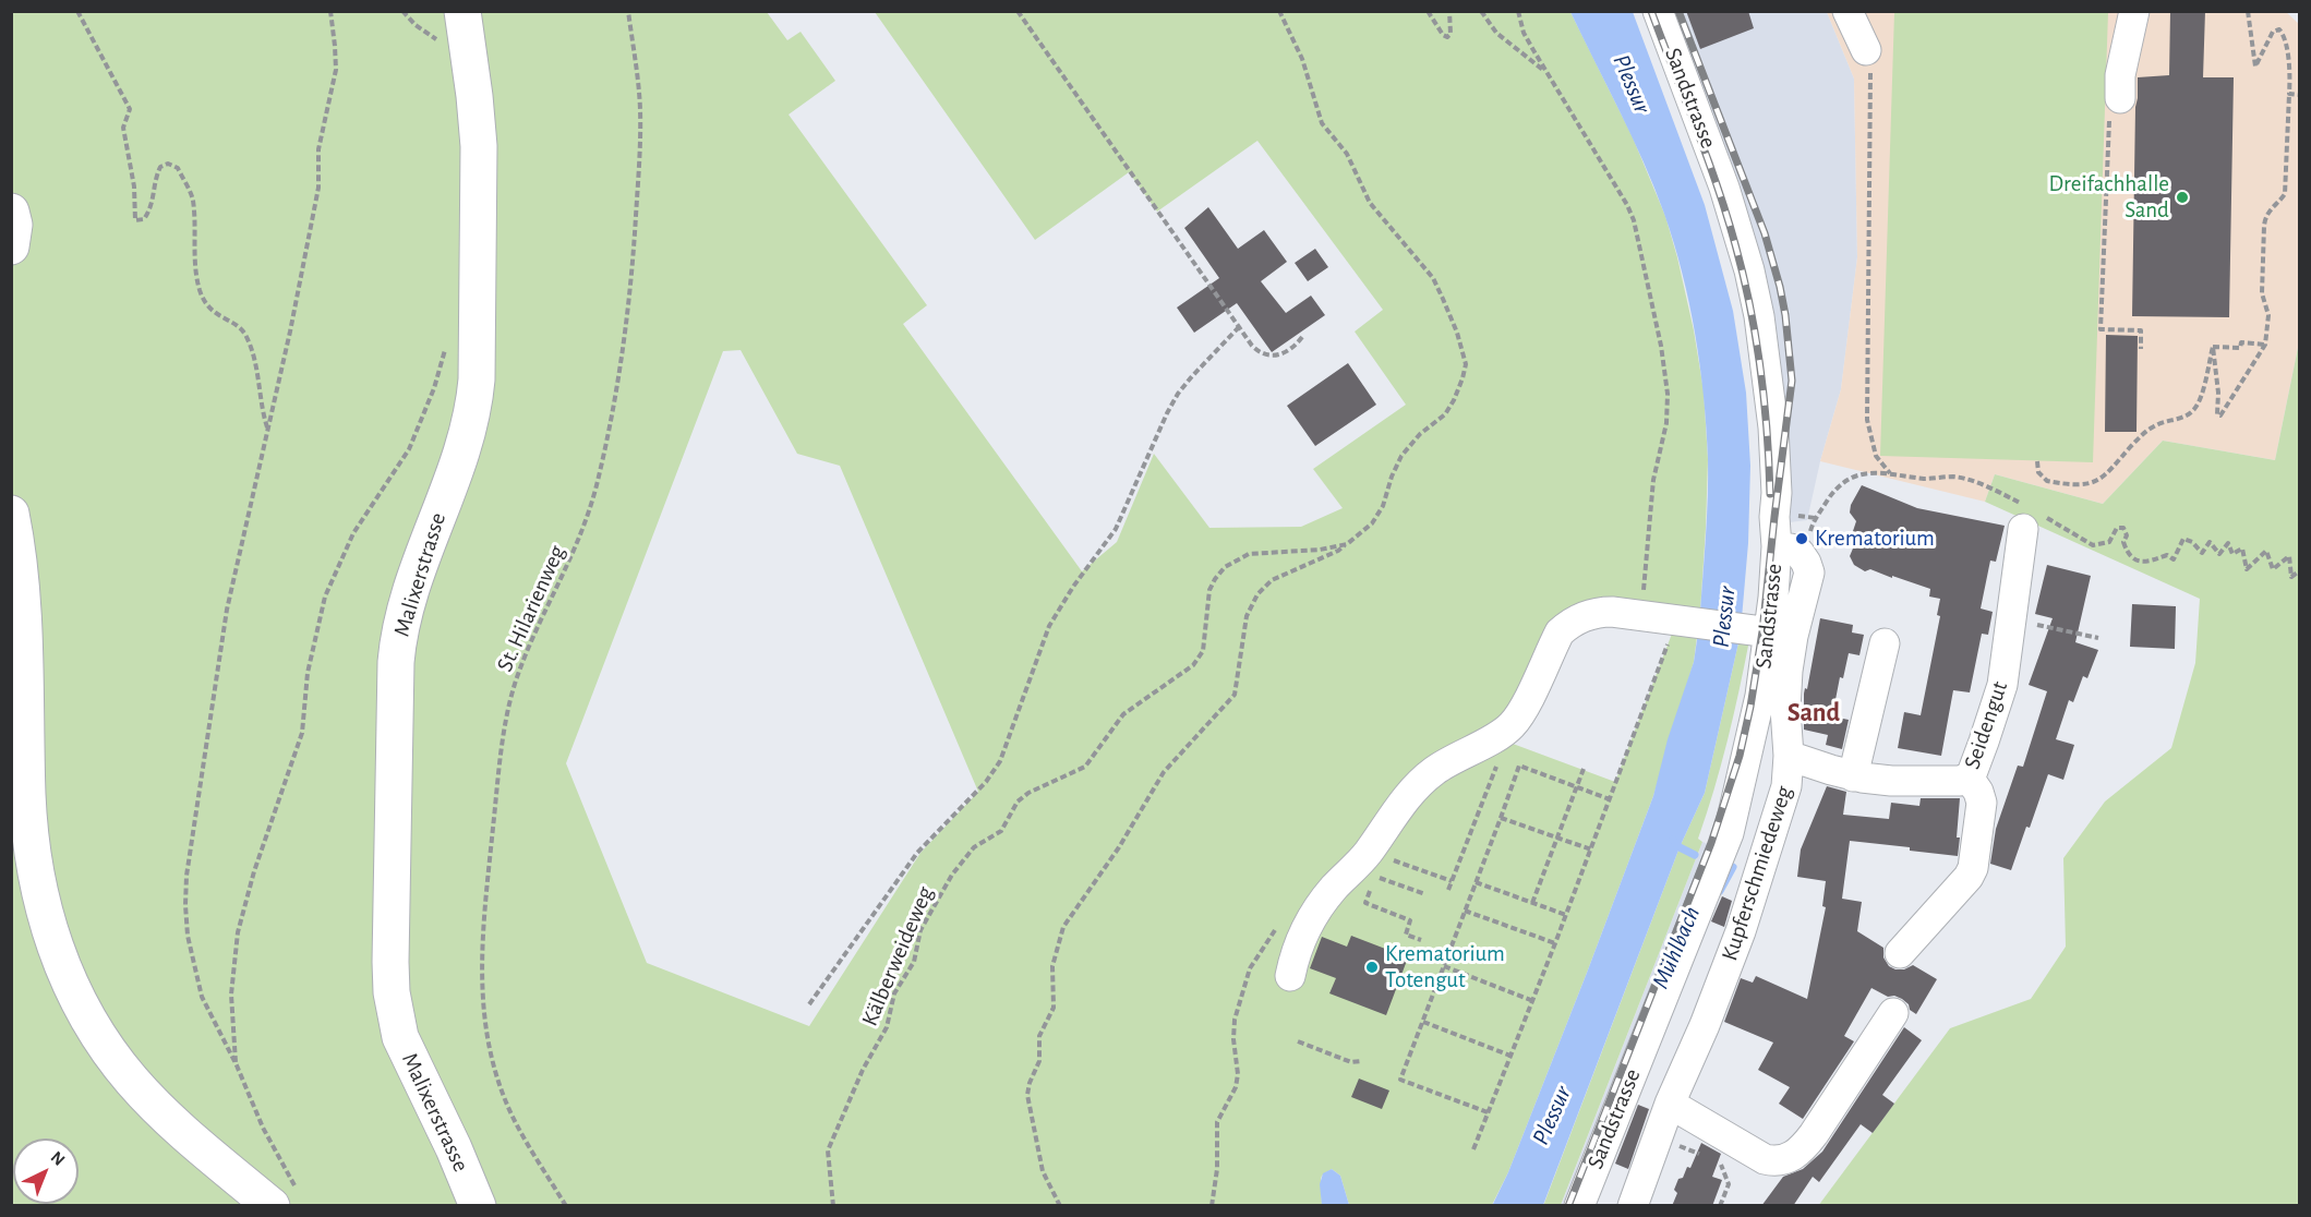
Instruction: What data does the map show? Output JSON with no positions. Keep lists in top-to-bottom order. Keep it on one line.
{"streets":{"main road":["Malixerstrasse"],"street":["Sandstrasse","Seidengut","Kupferschmiedeweg"],"path":["St. Hilarienweg","Kälberweideweg"]},"crossings":[["Sandstrasse","Kupferschmiedeweg"],["Seidengut","Kupferschmiedeweg"]],"districts":["Sand"],"water":["Plessur","Mühlbach"],"places":["Dreifachhalle Sand","Krematorium","Krematorium Totengut"],"north":"top right"}
